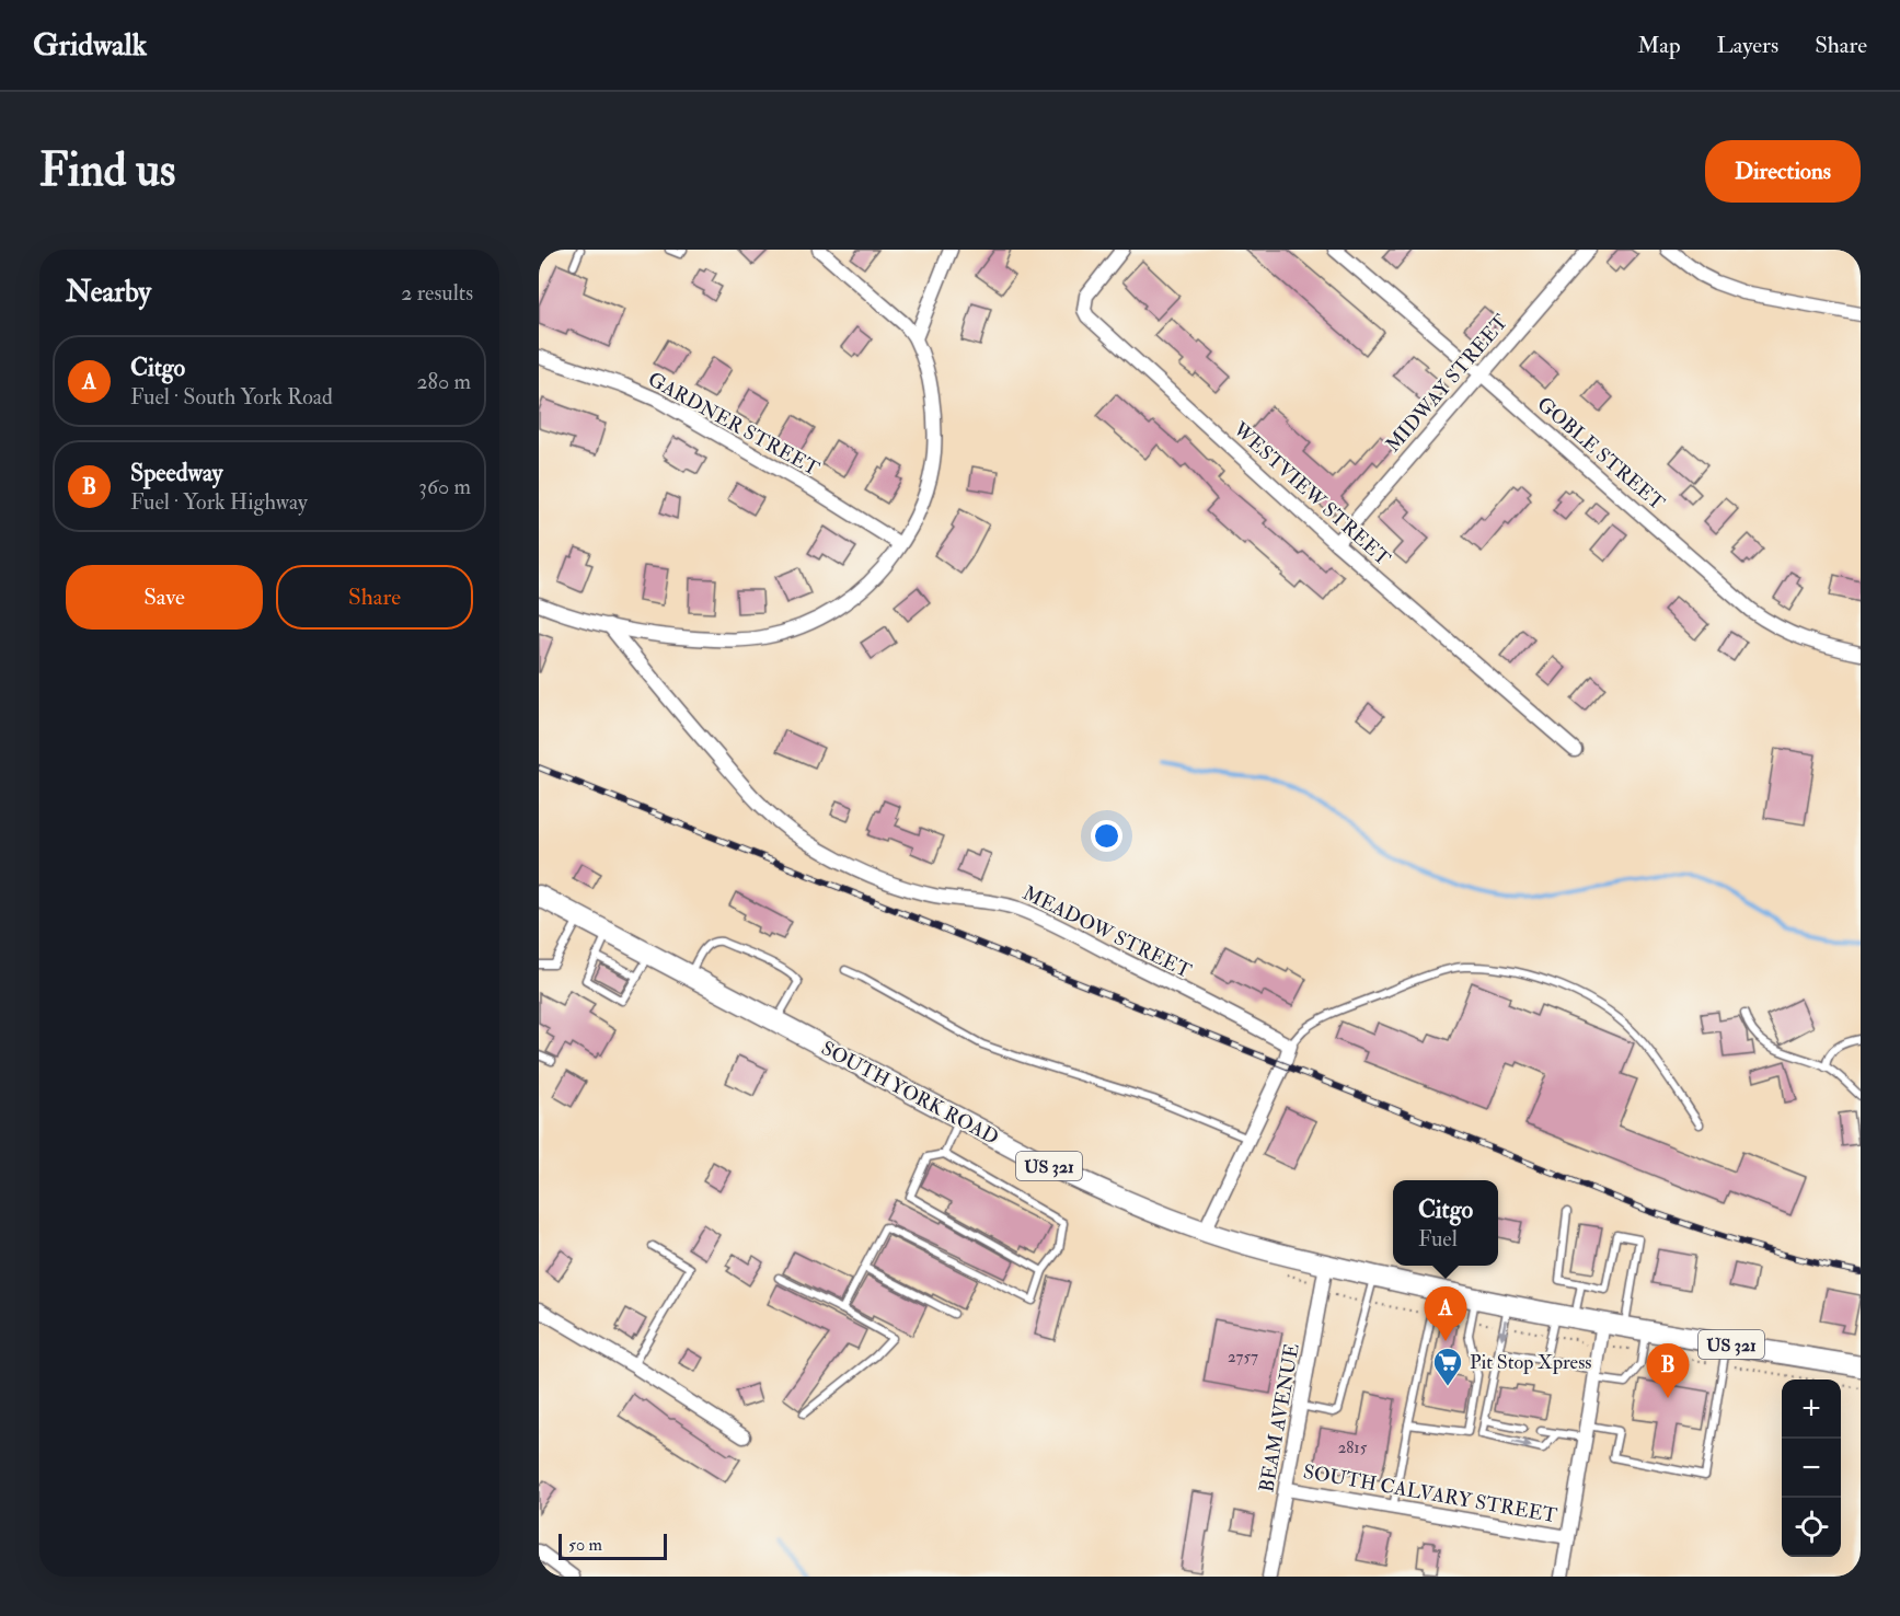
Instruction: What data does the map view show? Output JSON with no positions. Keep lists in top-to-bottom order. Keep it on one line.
{"streets":{"main road":["SOUTH YORK ROAD","US 321"],"street":["MIDWAY STREET","GARDNER STREET","GOBLE STREET","WESTVIEW STREET","MEADOW STREET","BEAM AVENUE","SOUTH CALVARY STREET"]},"crossings":[["MIDWAY STREET","GOBLE STREET"],["MIDWAY STREET","WESTVIEW STREET"],["SOUTH YORK ROAD","US 321"],["SOUTH YORK ROAD","BEAM AVENUE"],["BEAM AVENUE","SOUTH CALVARY STREET"]],"places":{"supermarket":["Pit Stop Xpress"]},"house_numbers":["2757","2815"],"scale_bar":"50 m","page":{"header":"Gridwalk","nav":["Map","Layers","Share"],"buttons":["Directions",["Save","Share"]],"title":"Find us","heading":["Nearby","2 results"],"list":[{"mark":"A","name":"Citgo","note":"Fuel · South York Road","value":"280 m"},{"mark":"B","name":"Speedway","note":"Fuel · York Highway","value":"360 m"}],"popup":["Citgo","Fuel"],"pins":["A","B"],"map_buttons":["+","−"],"scale":"50 m"}}
